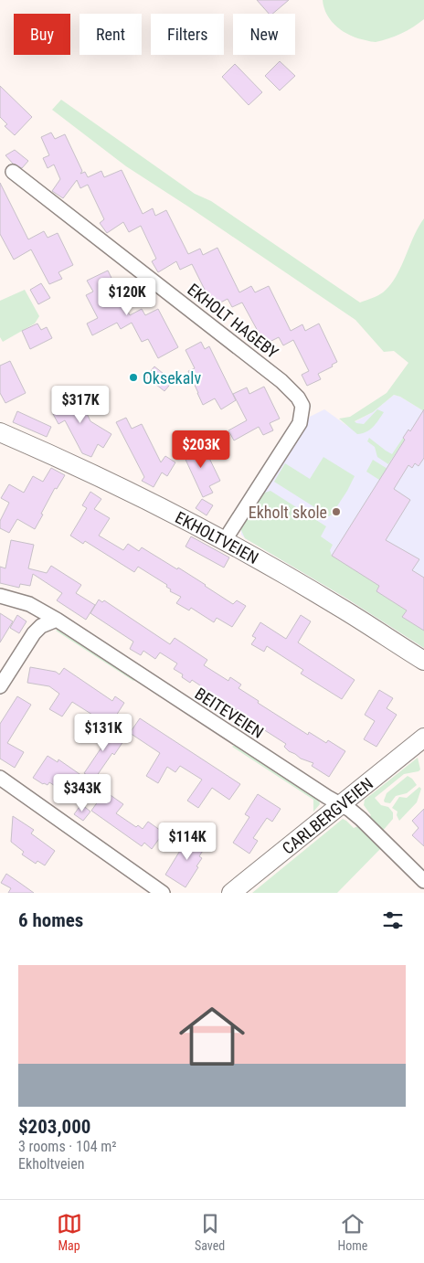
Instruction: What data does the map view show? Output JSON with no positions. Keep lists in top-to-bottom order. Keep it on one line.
{"streets":{"street":["EKHOLT HAGEBY","EKHOLTVEIEN","BEITEVEIEN","CARLBERGVEIEN"]},"crossings":[["EKHOLT HAGEBY","EKHOLTVEIEN"],["BEITEVEIEN","CARLBERGVEIEN"]],"places":["Oksekalv","Ekholt skole"],"page":{"chip":["Buy","Rent","Filters","New"],"price":["$120K","$317K","$203K","$131K","$343K","$114K"],"heading":"6 homes","list":[{"name":"$203,000","note":"3 rooms · 104 m² · Ekholtveien"}],"tabs":["Map","Saved","Home"]}}
